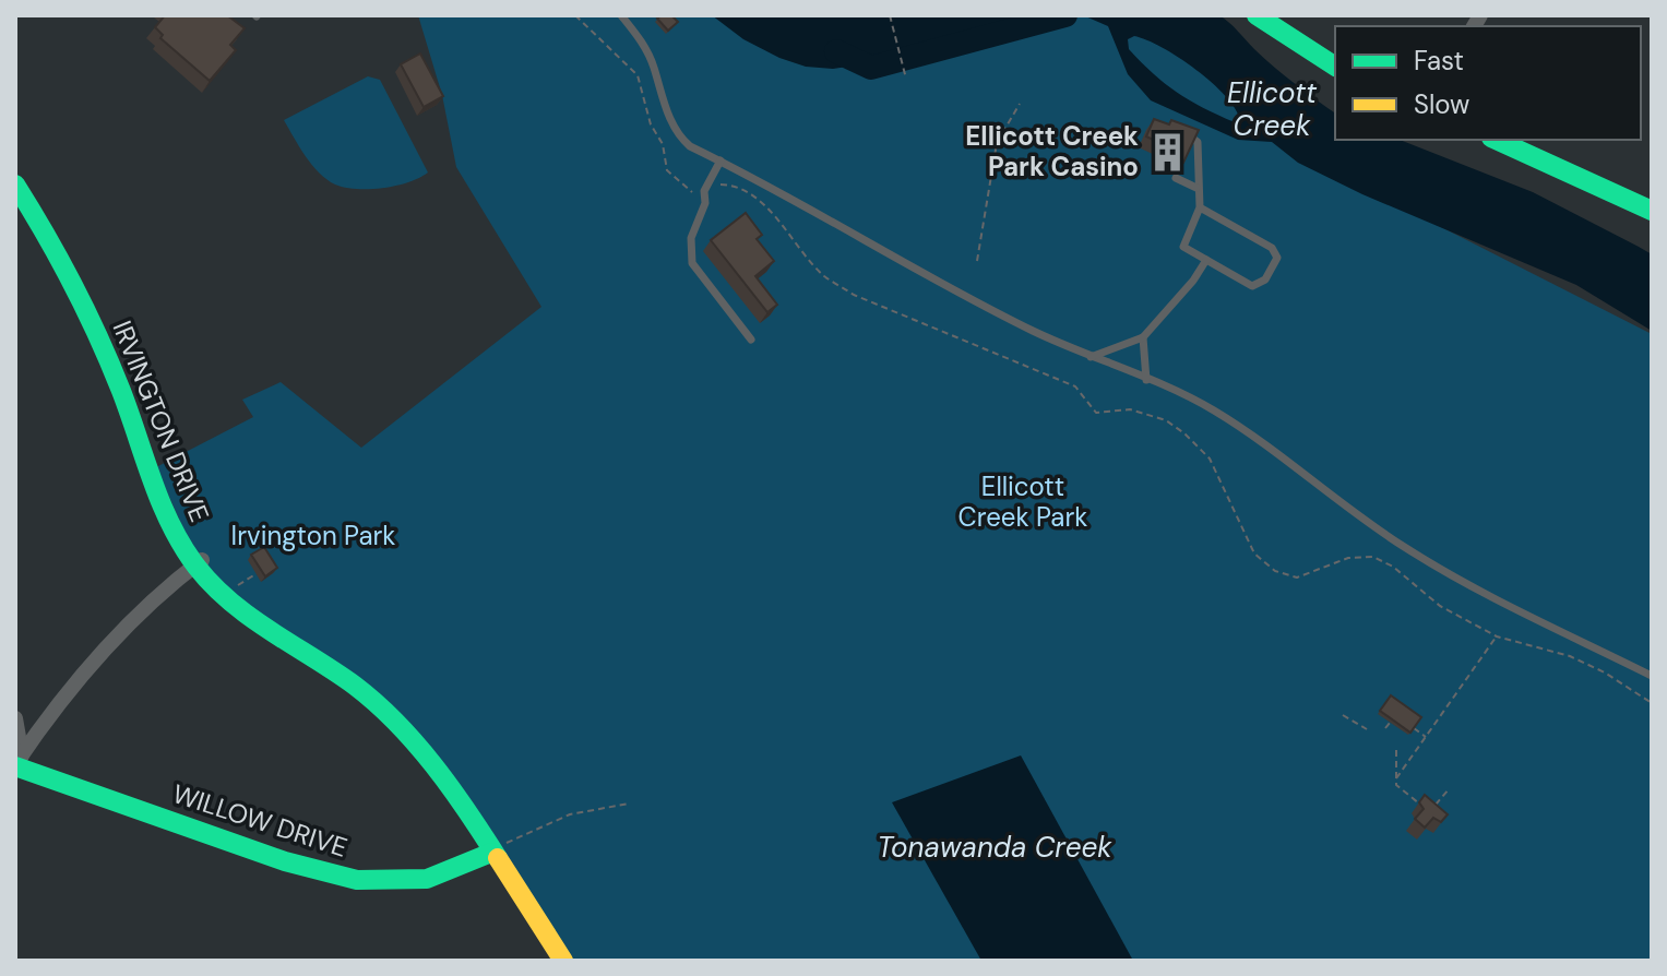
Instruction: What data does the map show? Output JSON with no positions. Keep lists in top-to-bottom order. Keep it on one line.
{"streets":{"street":["IRVINGTON DRIVE","WILLOW DRIVE"]},"crossings":[["IRVINGTON DRIVE","WILLOW DRIVE"]],"water":["Ellicott Creek","Tonawanda Creek"],"parks":["Ellicott Creek Park","Irvington Park"],"places":{"building":["Ellicott Creek Park Casino"]},"legend":["Fast","Slow"]}
